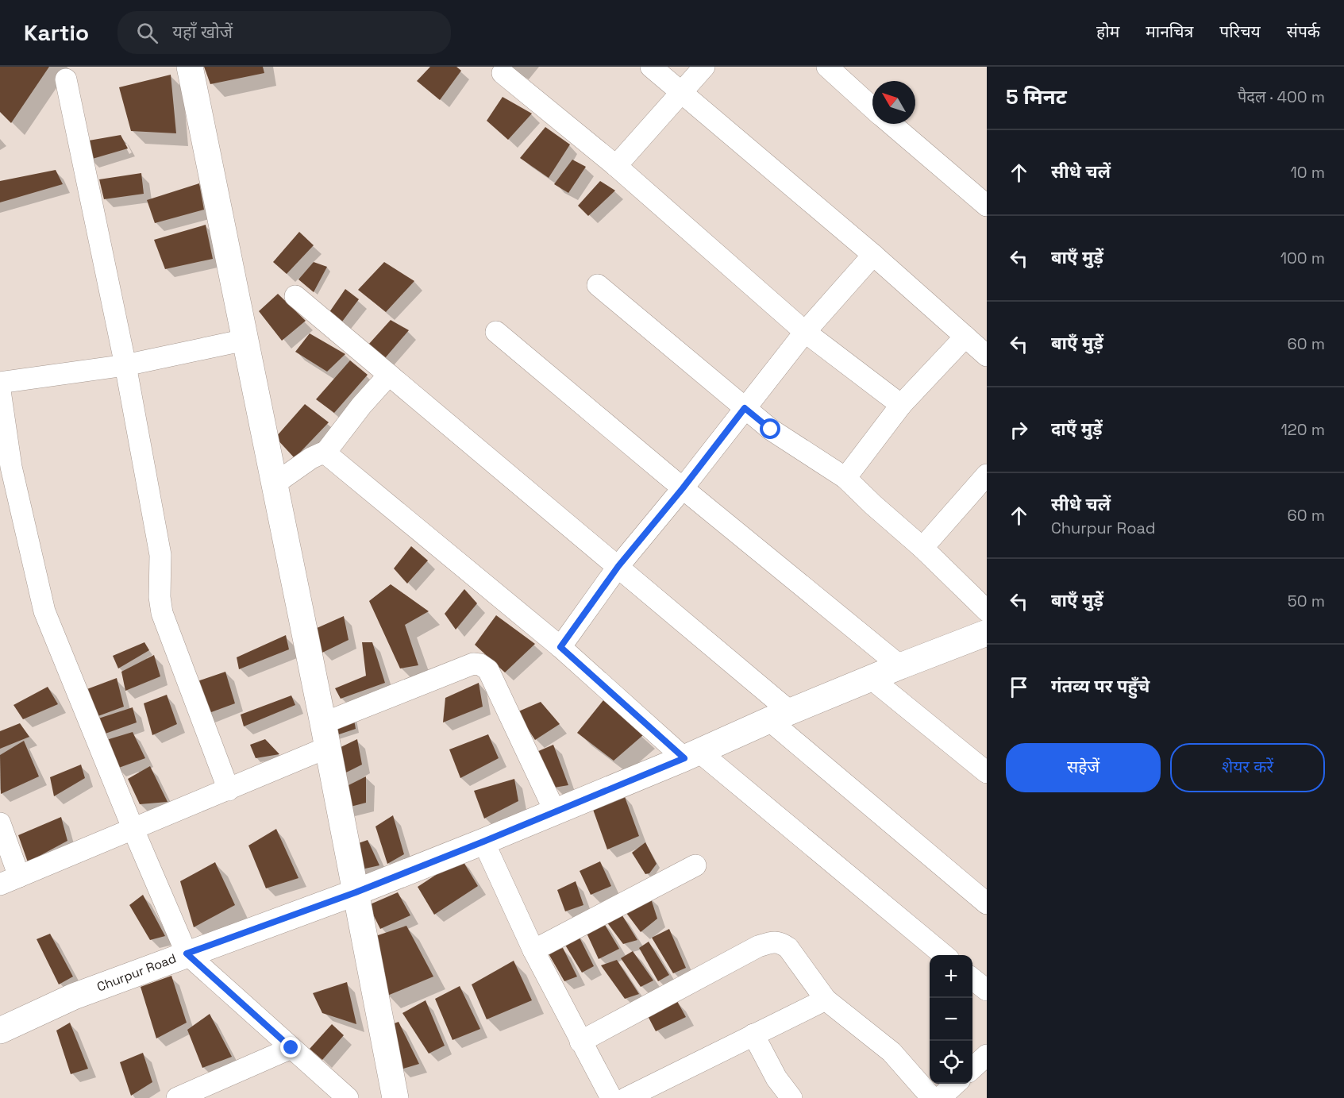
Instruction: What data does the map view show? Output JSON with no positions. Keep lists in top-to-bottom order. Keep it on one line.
{"streets":{"street":["Churpur Road"]},"north":"top left","page":{"header":"Kartio","search":"यहाँ खोजें","nav":["होम","मानचित्र","परिचय","संपर्क"],"heading":["5 मिनट","पैदल · 400 m"],"list":[["सीधे चलें","10 m"],["बाएँ मुड़ें","100 m"],["बाएँ मुड़ें","60 m"],["दाएँ मुड़ें","120 m"],["सीधे चलें","Churpur Road","60 m"],["बाएँ मुड़ें","50 m"],"गंतव्य पर पहुँचे"],"buttons":["सहेजें","शेयर करें"],"map_buttons":["+","−"]}}
